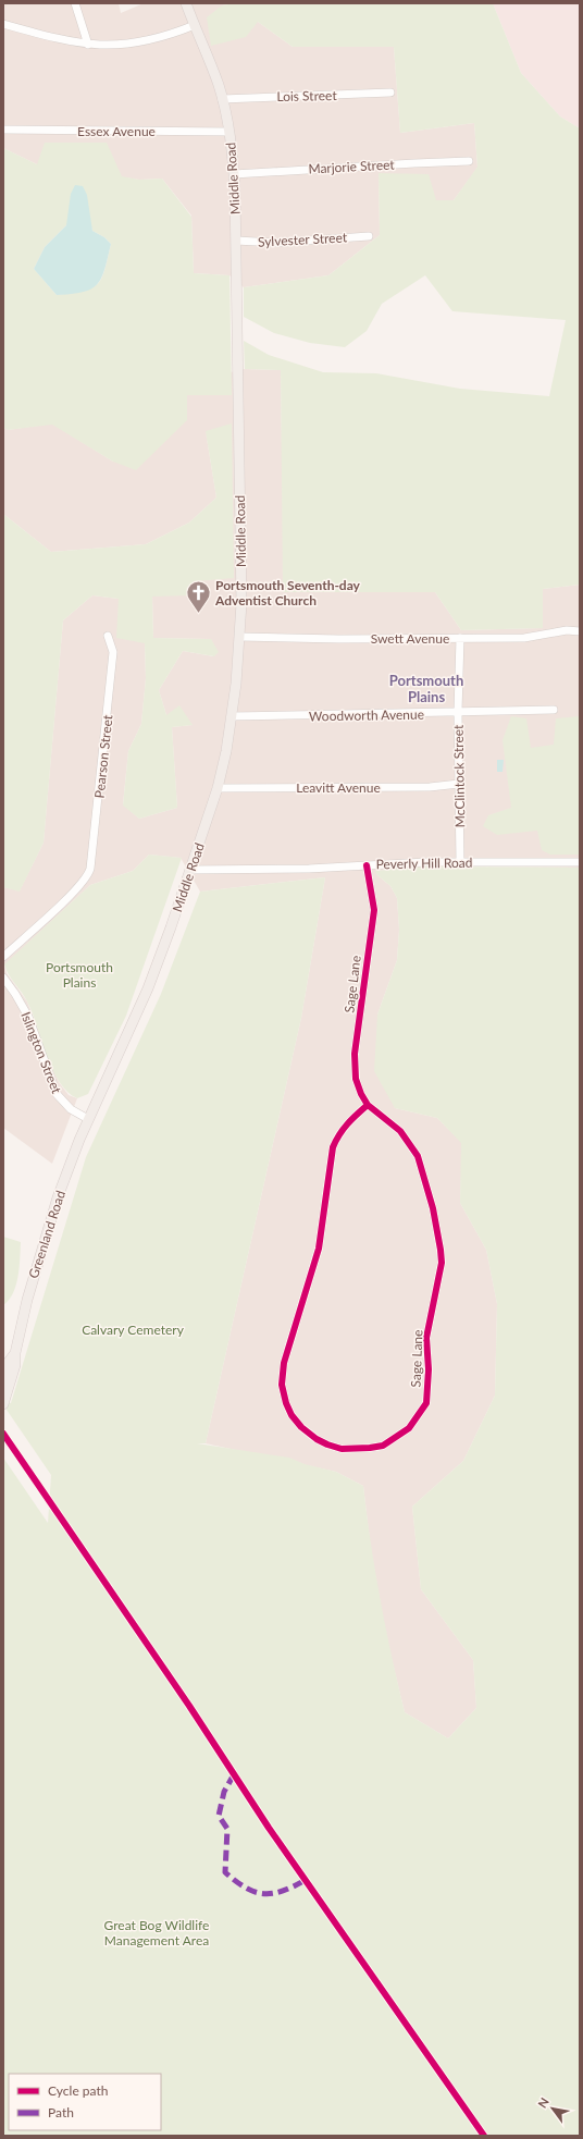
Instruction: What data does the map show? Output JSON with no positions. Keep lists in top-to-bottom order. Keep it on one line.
{"streets":{"main road":["Middle Road","Greenland Road"],"street":["Lois Street","Essex Avenue","Marjorie Street","Sylvester Street","Swett Avenue","Woodworth Avenue","Pearson Street","McClintock Street","Leavitt Avenue","Peverly Hill Road","Sage Lane","Islington Street"]},"crossings":[["Lois Street","Middle Road"],["Essex Avenue","Middle Road"],["Marjorie Street","Middle Road"],["Middle Road","Sylvester Street"],["Middle Road","Swett Avenue"],["Middle Road","Woodworth Avenue"],["Middle Road","Leavitt Avenue"],["Middle Road","Peverly Hill Road"],["Middle Road","Islington Street"],["Middle Road","Greenland Road"],["Swett Avenue","McClintock Street"],["Woodworth Avenue","McClintock Street"],["McClintock Street","Leavitt Avenue"],["McClintock Street","Peverly Hill Road"],["Peverly Hill Road","Sage Lane"],["Islington Street","Greenland Road"]],"districts":["Portsmouth Plains"],"parks":["Portsmouth Plains","Calvary Cemetery","Great Bog Wildlife Management Area"],"places":{"church":["Portsmouth Seventh-day Adventist Church"]},"legend":["Cycle path","Path"],"north":"top left"}
